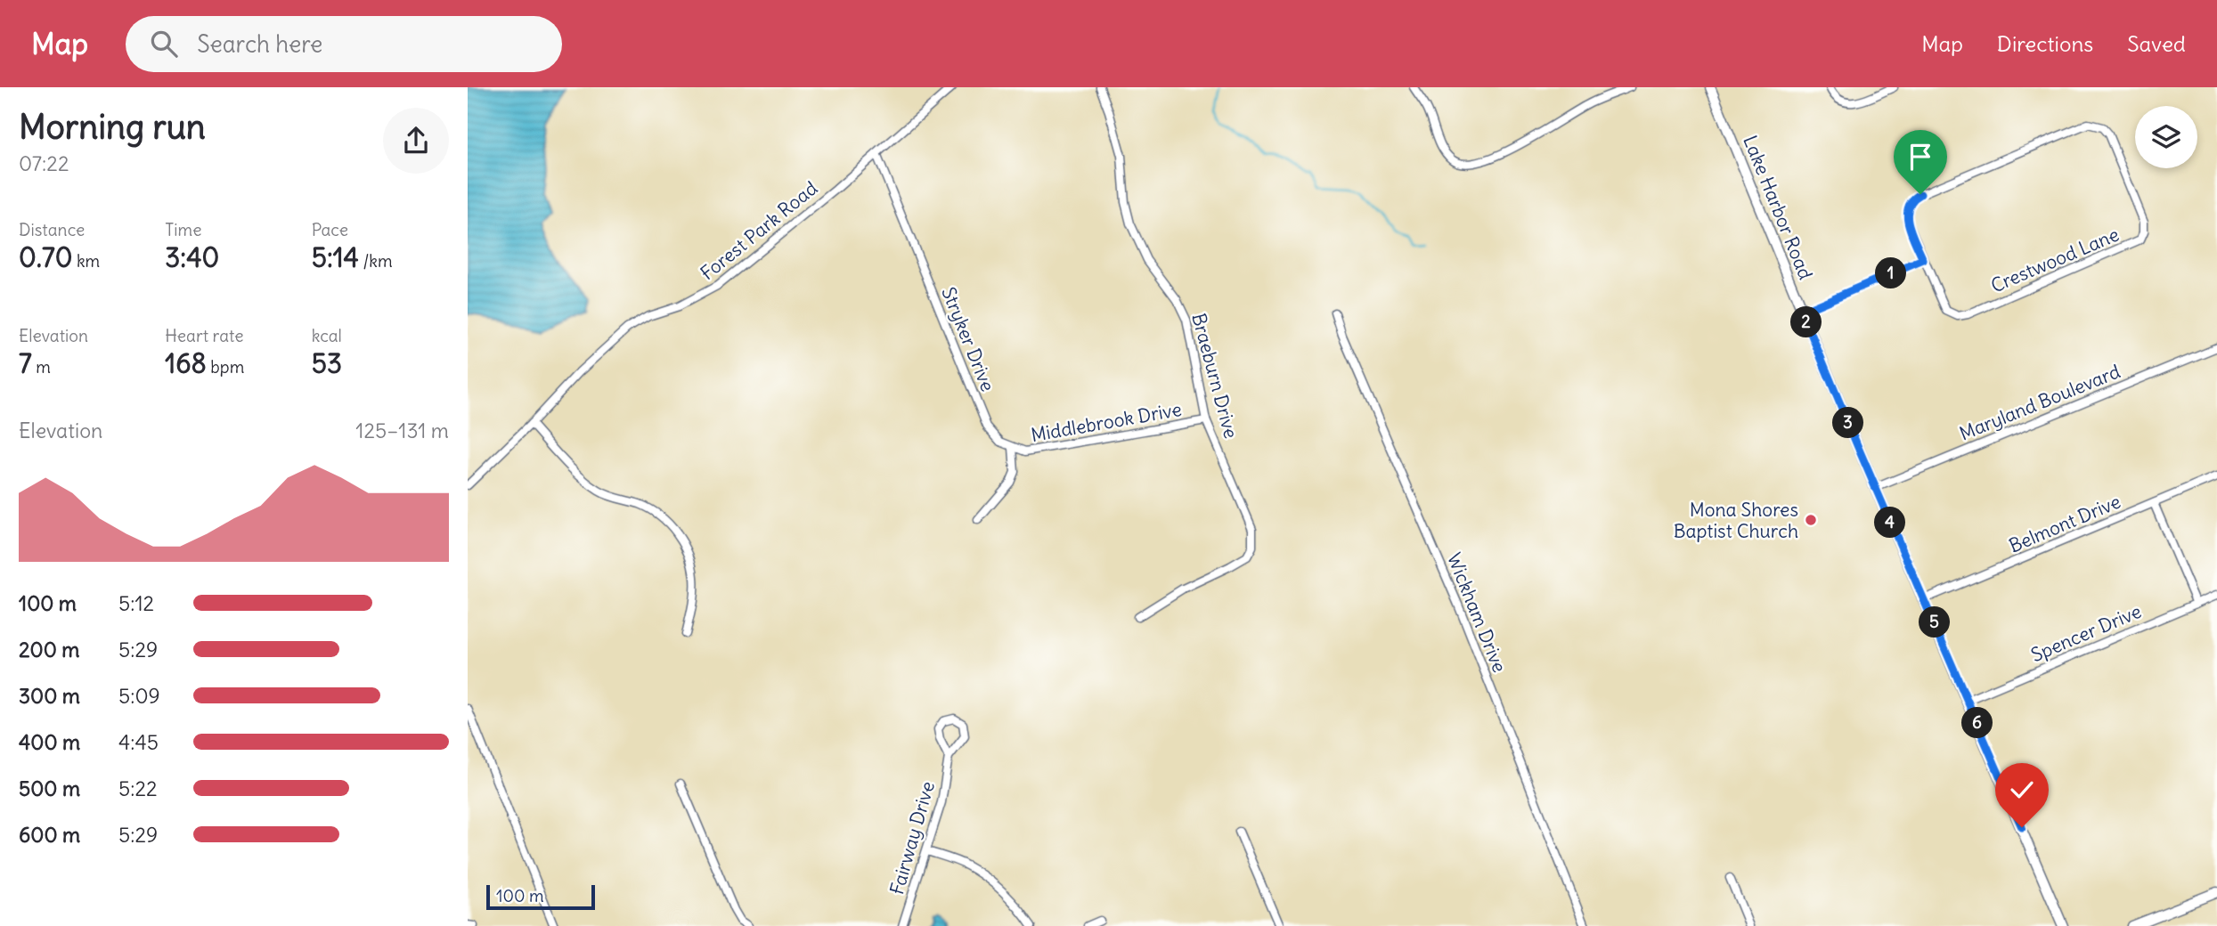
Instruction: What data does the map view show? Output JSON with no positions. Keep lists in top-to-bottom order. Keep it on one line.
{"streets":{"street":["Lake Harbor Road","Forest Park Road","Crestwood Lane","Stryker Drive","Braeburn Drive","Maryland Boulevard","Middlebrook Drive","Belmont Drive","Wickham Drive","Spencer Drive","Fairway Drive"]},"crossings":[["Lake Harbor Road","Maryland Boulevard"],["Lake Harbor Road","Belmont Drive"],["Lake Harbor Road","Spencer Drive"],["Forest Park Road","Stryker Drive"],["Stryker Drive","Middlebrook Drive"],["Braeburn Drive","Middlebrook Drive"]],"places":["Mona Shores Baptist Church"],"scale_bar":"100 m","page":{"header":"Map","search":"Search here","nav":["Map","Directions","Saved"],"heading":["Morning run","07:22"],"stats":[["Distance","0.70 km"],["Time","3:40"],["Pace","5:14 /km"],["Elevation","7 m"],["Heart rate","168 bpm"],["kcal","53"]],"pins":["1","2","3","4","5","6"],"chart":["Elevation","125–131 m"],"list":[{"name":"100 m","note":"5:12"},{"name":"200 m","note":"5:29"},{"name":"300 m","note":"5:09"},{"name":"400 m","note":"4:45"},{"name":"500 m","note":"5:22"},{"name":"600 m","note":"5:29"}],"scale":"100 m"}}
